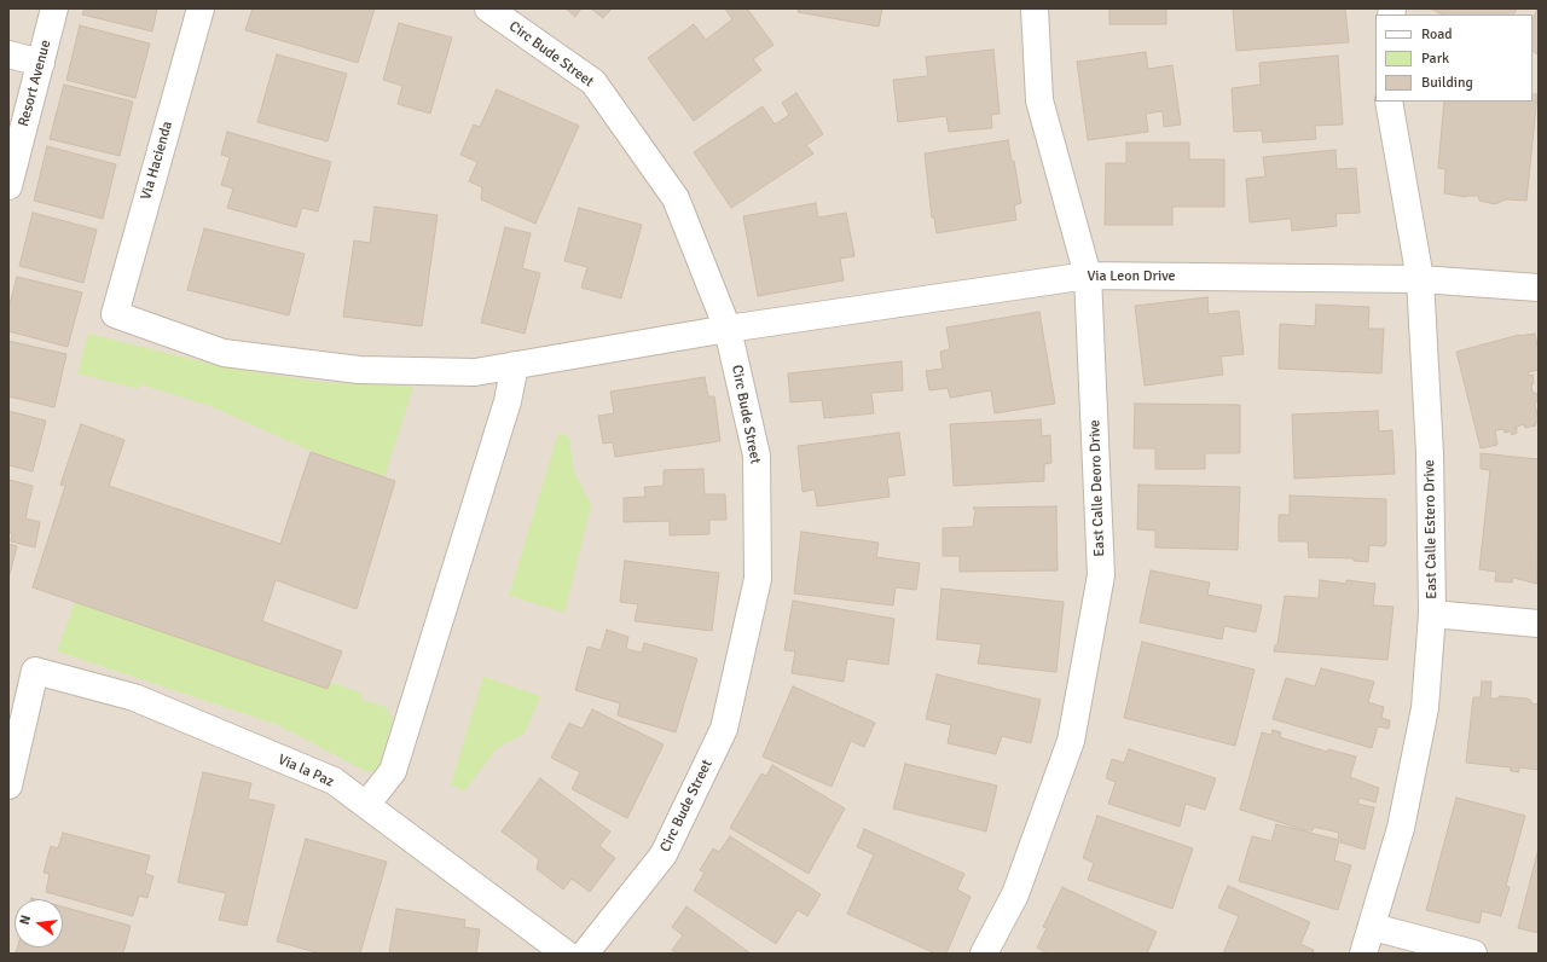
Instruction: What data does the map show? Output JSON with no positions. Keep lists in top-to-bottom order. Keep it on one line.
{"streets":{"street":["Circ Bude Street","Resort Avenue","Via Hacienda","Via Leon Drive","East Calle Deoro Drive","East Calle Estero Drive","Via la Paz"]},"crossings":[["Circ Bude Street","Via Leon Drive"],["Via Hacienda","Via Leon Drive"],["Via Leon Drive","East Calle Deoro Drive"],["Via Leon Drive","East Calle Estero Drive"]],"legend":["Road","Park","Building"],"north":"left"}
